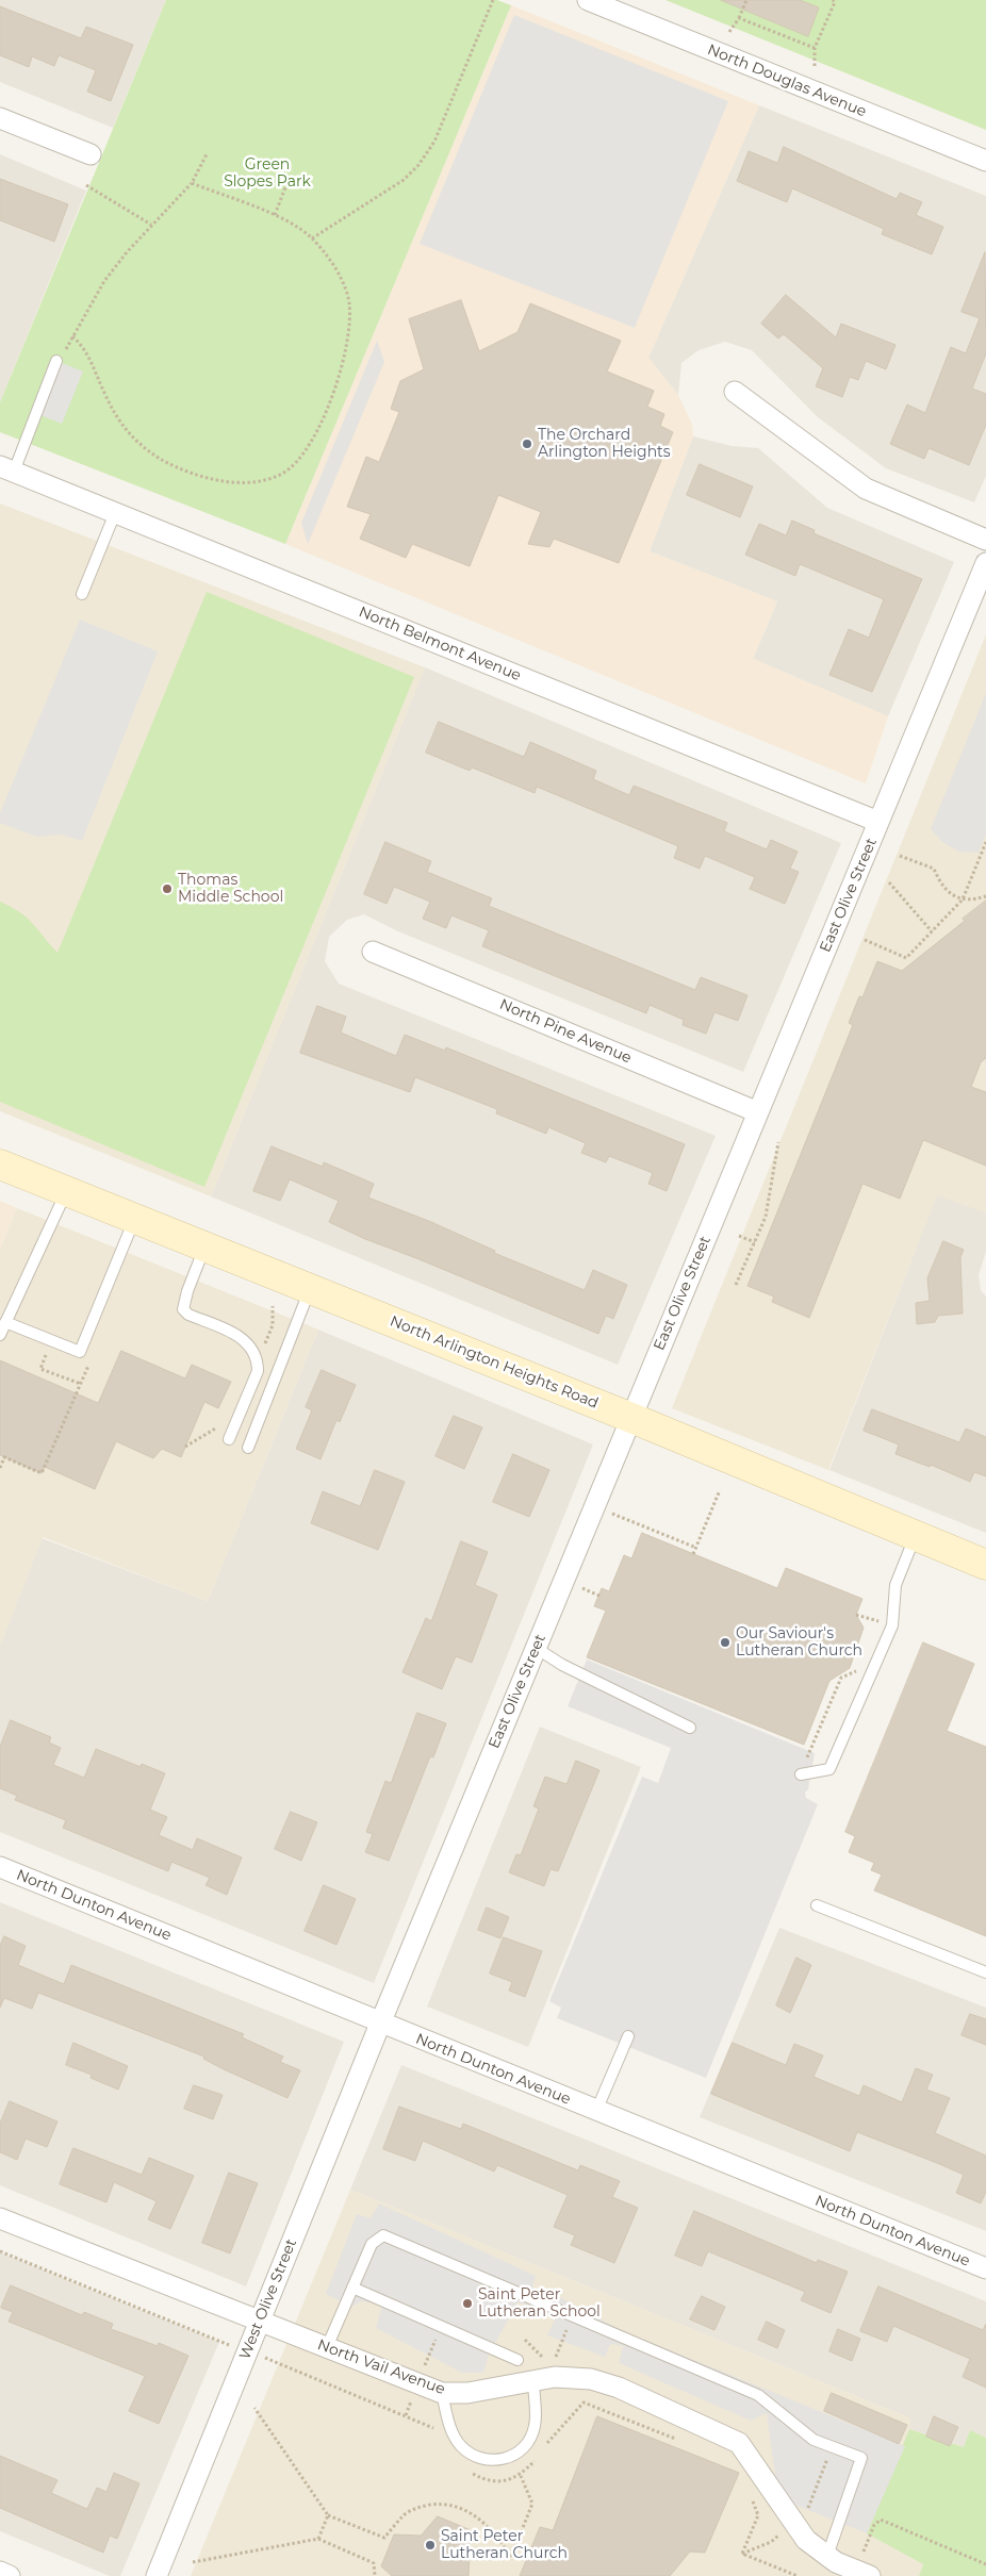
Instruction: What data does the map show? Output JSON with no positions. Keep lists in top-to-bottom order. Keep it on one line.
{"streets":{"main road":["North Arlington Heights Road"],"street":["North Douglas Avenue","North Belmont Avenue","East Olive Street","North Pine Avenue","North Dunton Avenue","West Olive Street","North Vail Avenue"]},"crossings":[["North Belmont Avenue","East Olive Street"],["East Olive Street","North Pine Avenue"],["East Olive Street","North Arlington Heights Road"],["East Olive Street","North Dunton Avenue"],["East Olive Street","West Olive Street"],["North Dunton Avenue","West Olive Street"],["West Olive Street","North Vail Avenue"]],"parks":["Green Slopes Park"],"places":["The Orchard Arlington Heights","Thomas Middle School","Our Saviour's Lutheran Church","Saint Peter Lutheran School","Saint Peter Lutheran Church"]}
